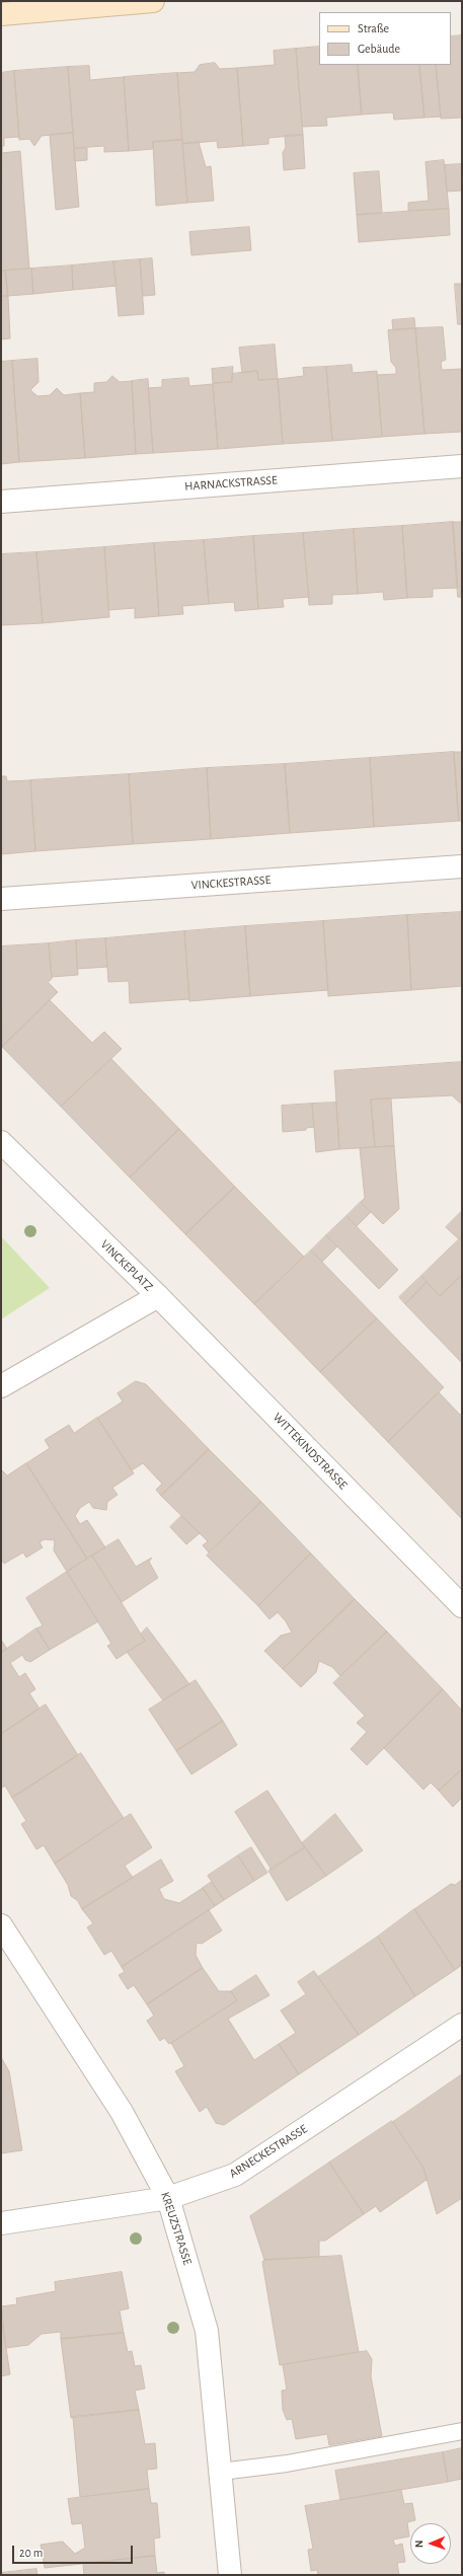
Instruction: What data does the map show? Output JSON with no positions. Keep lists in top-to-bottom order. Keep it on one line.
{"streets":{"street":["HARNACKSTRASSE","VINCKESTRASSE","VINCKEPLATZ","WITTEKINDSTRASSE","ARNECKESTRASSE","KREUZSTRASSE"]},"crossings":[["VINCKEPLATZ","WITTEKINDSTRASSE"],["ARNECKESTRASSE","KREUZSTRASSE"]],"legend":["Straße","Gebäude"],"scale_bar":"20 m","north":"left"}
